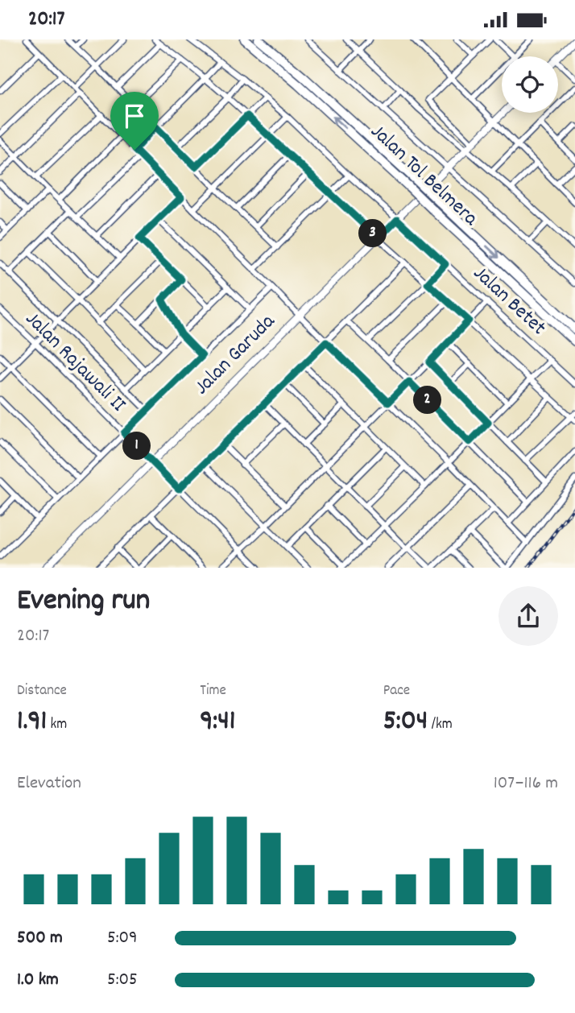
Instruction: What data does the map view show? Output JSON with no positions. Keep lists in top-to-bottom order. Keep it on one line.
{"streets":{"highway":["Jalan Tol Belmera"],"street":["Jalan Betet","Jalan Garuda","Jalan Rajawali II"]},"crossings":[["Jalan Betet","Jalan Garuda"],["Jalan Garuda","Jalan Rajawali II"]],"page":{"status":"20:17","pins":["3","2","1"],"heading":["Evening run","20:17"],"stats":[["Distance","1.91 km"],["Time","9:41"],["Pace","5:04 /km"]],"chart":["Elevation","107–116 m"],"list":[{"name":"500 m","note":"5:09"},{"name":"1.0 km","note":"5:05"}]}}
